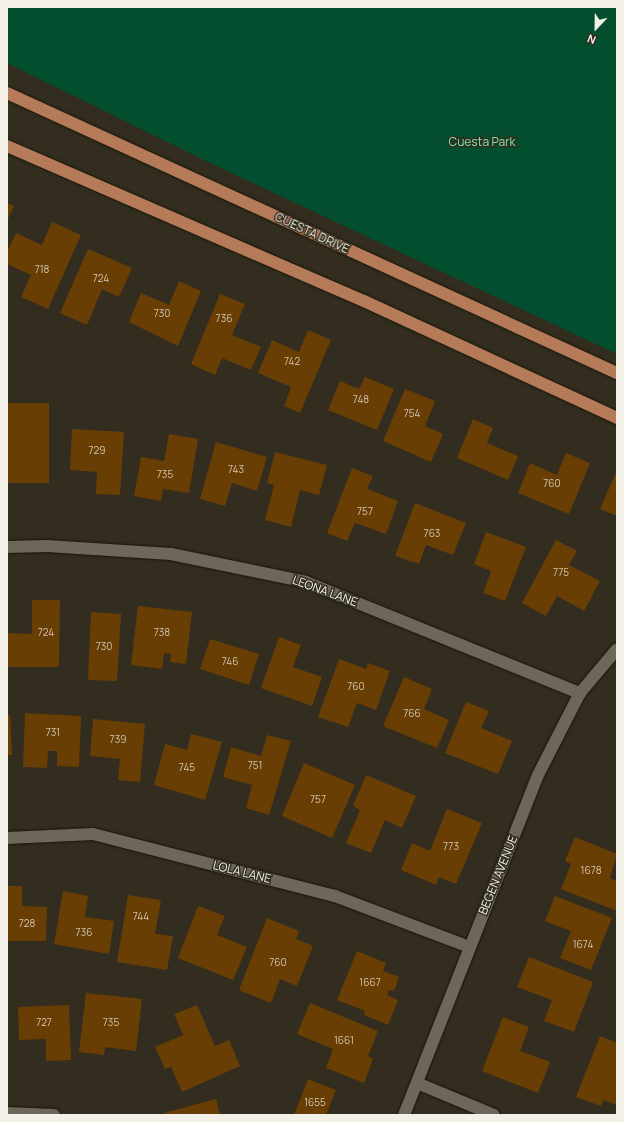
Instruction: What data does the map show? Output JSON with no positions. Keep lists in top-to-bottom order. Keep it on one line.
{"streets":{"main road":["CUESTA DRIVE"],"street":["LEONA LANE","LOLA LANE","BEGEN AVENUE"]},"crossings":[["LEONA LANE","BEGEN AVENUE"],["LOLA LANE","BEGEN AVENUE"]],"parks":["Cuesta Park"],"house_numbers":["718","724","730","736","742","748","754","729","743","735","760","757","763","775","724","738","730","746","760","766","731","739","751","745","757","773","1678","744","728","736","1674","760","1667","727","735","1661","1655"],"north":"bottom"}
